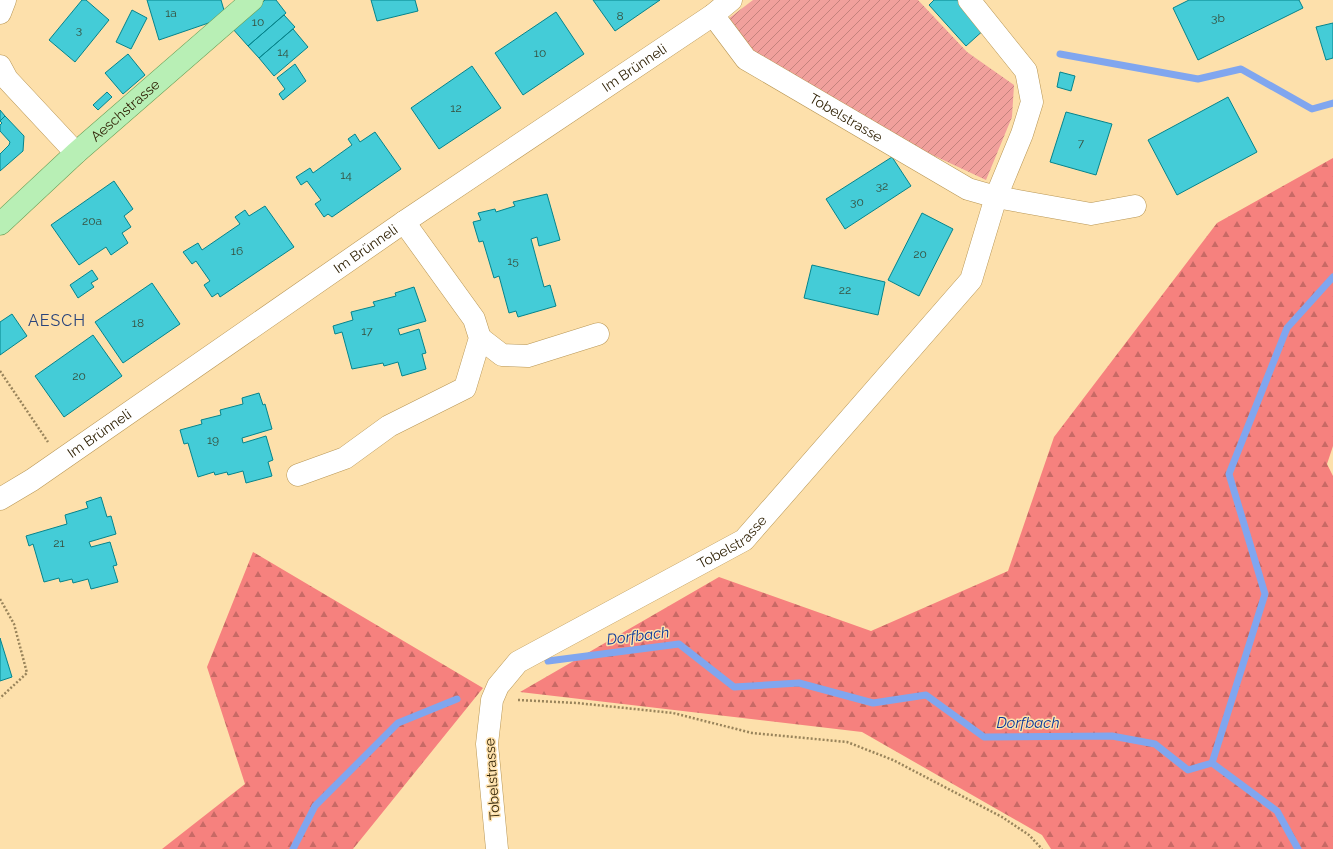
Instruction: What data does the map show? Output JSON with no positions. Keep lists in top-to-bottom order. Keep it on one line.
{"streets":{"main road":["Aeschstrasse"],"street":["Im Brünneli","Tobelstrasse"]},"crossings":[["Im Brünneli","Tobelstrasse"]],"districts":["AESCH"],"water":["Dorfbach"],"house_numbers":["1a","8","3b","10","3","14","10","12","7","14","32","30","20a","16","20","15","22","18","17","20","19","21"]}
